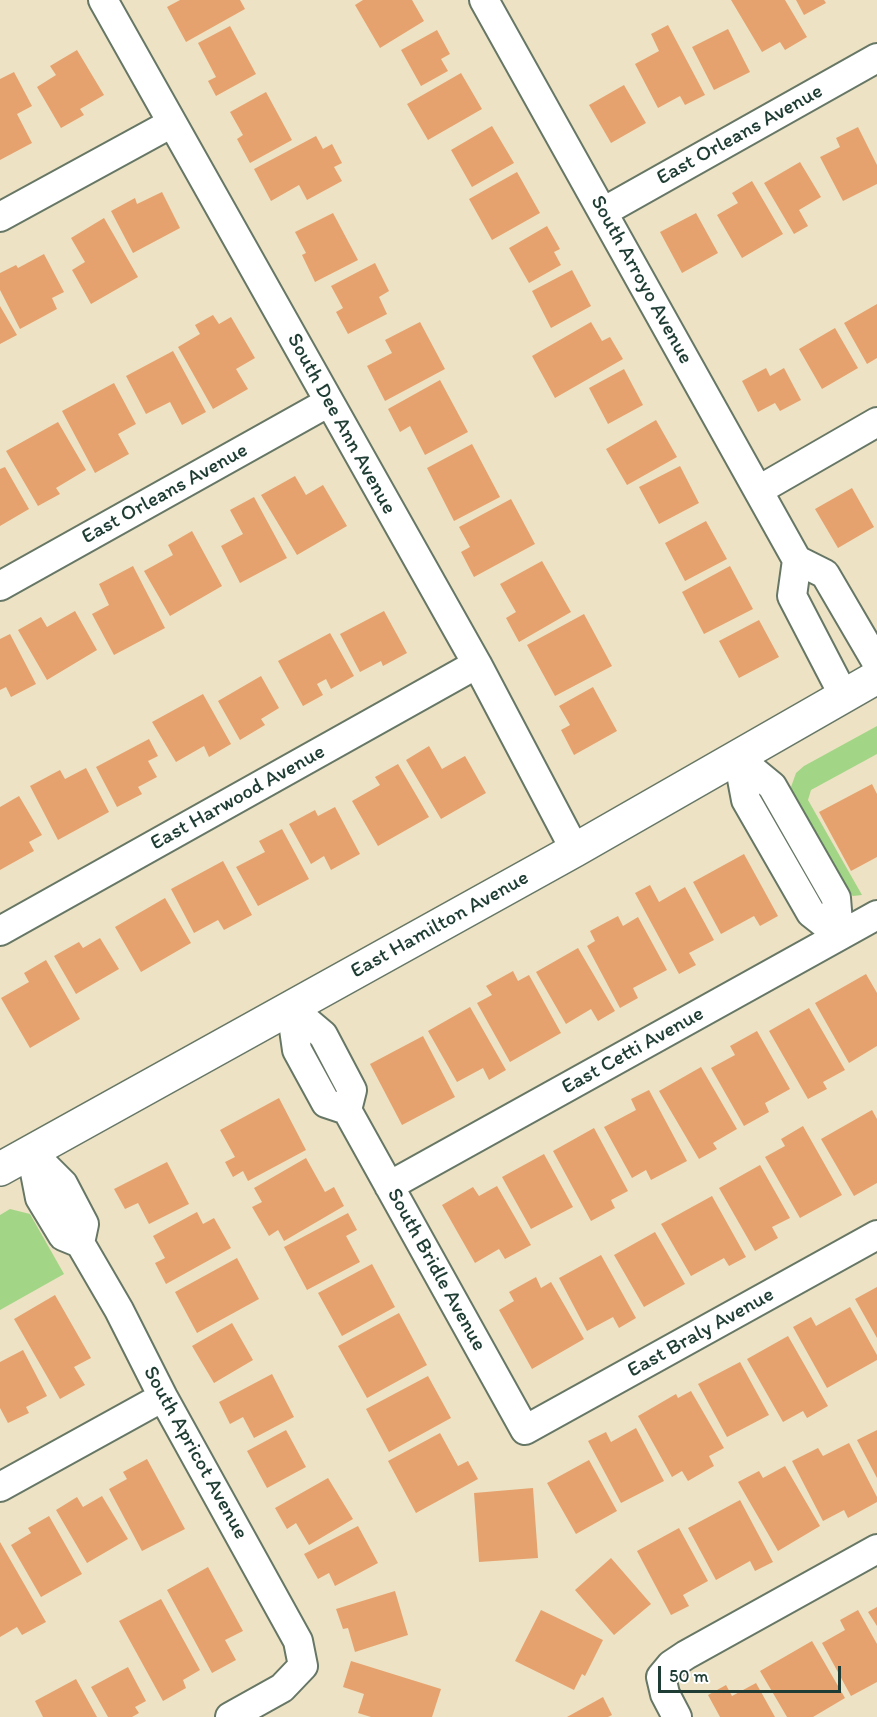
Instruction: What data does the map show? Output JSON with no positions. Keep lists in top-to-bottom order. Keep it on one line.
{"streets":{"street":["East Orleans Avenue","South Arroyo Avenue","South Dee Ann Avenue","East Harwood Avenue","East Hamilton Avenue","East Cetti Avenue","South Bridle Avenue","East Braly Avenue","South Apricot Avenue"]},"crossings":[["East Orleans Avenue","South Arroyo Avenue"],["East Orleans Avenue","South Dee Ann Avenue"],["South Dee Ann Avenue","East Harwood Avenue"],["South Dee Ann Avenue","East Hamilton Avenue"],["East Hamilton Avenue","South Bridle Avenue"],["East Hamilton Avenue","South Apricot Avenue"],["East Cetti Avenue","South Bridle Avenue"],["South Bridle Avenue","East Braly Avenue"]],"scale_bar":"50 m"}
